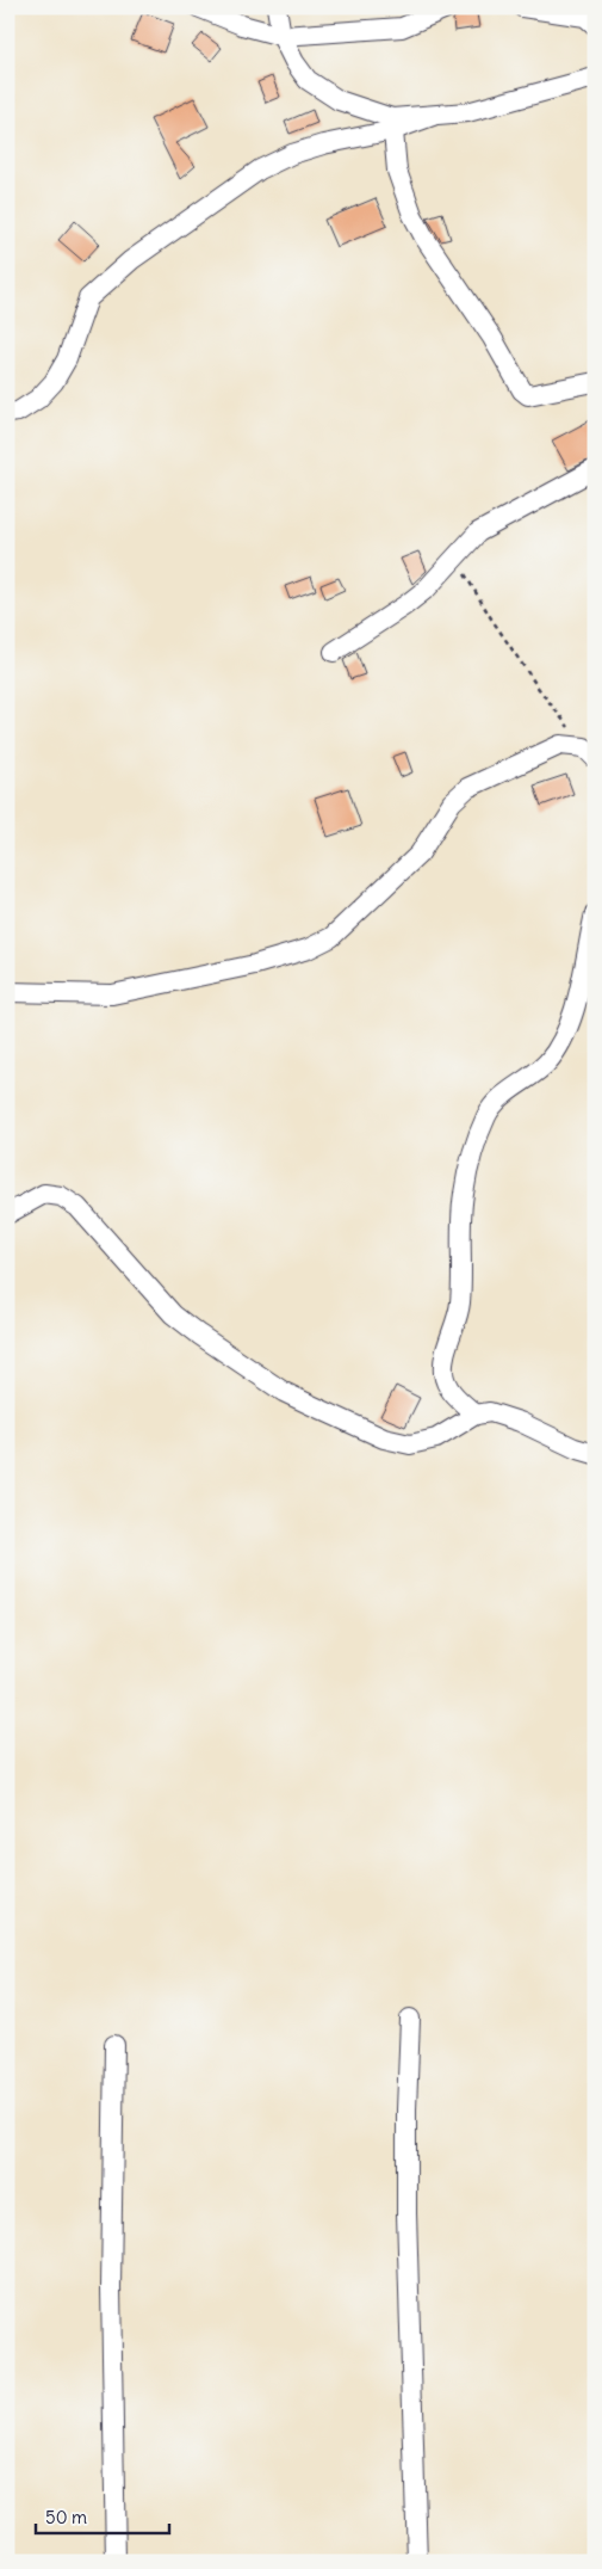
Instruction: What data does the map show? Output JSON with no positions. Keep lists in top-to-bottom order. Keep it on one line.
{"scale_bar":"50 m"}
